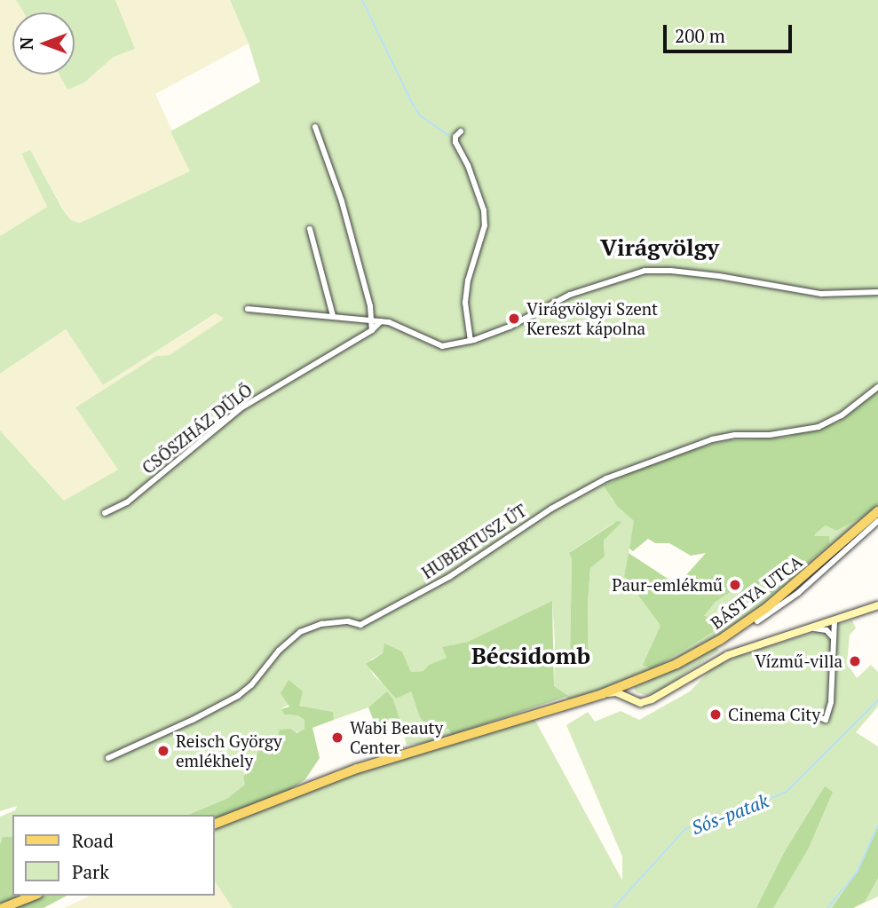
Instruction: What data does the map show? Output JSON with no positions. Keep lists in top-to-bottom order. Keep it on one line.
{"streets":{"main road":["BÁSTYA UTCA"],"street":["CSŐSZHÁZ DŰLŐ","HUBERTUSZ ÚT"]},"districts":["Virágvölgy","Bécsidomb"],"water":["Sós-patak"],"places":["Virágvölgyi Szent Kereszt kápolna","Paur-emlékmű","Vízmű-villa","Cinema City","Wabi Beauty Center","Reisch György emlékhely"],"legend":["Road","Park"],"scale_bar":"200 m","north":"left"}
